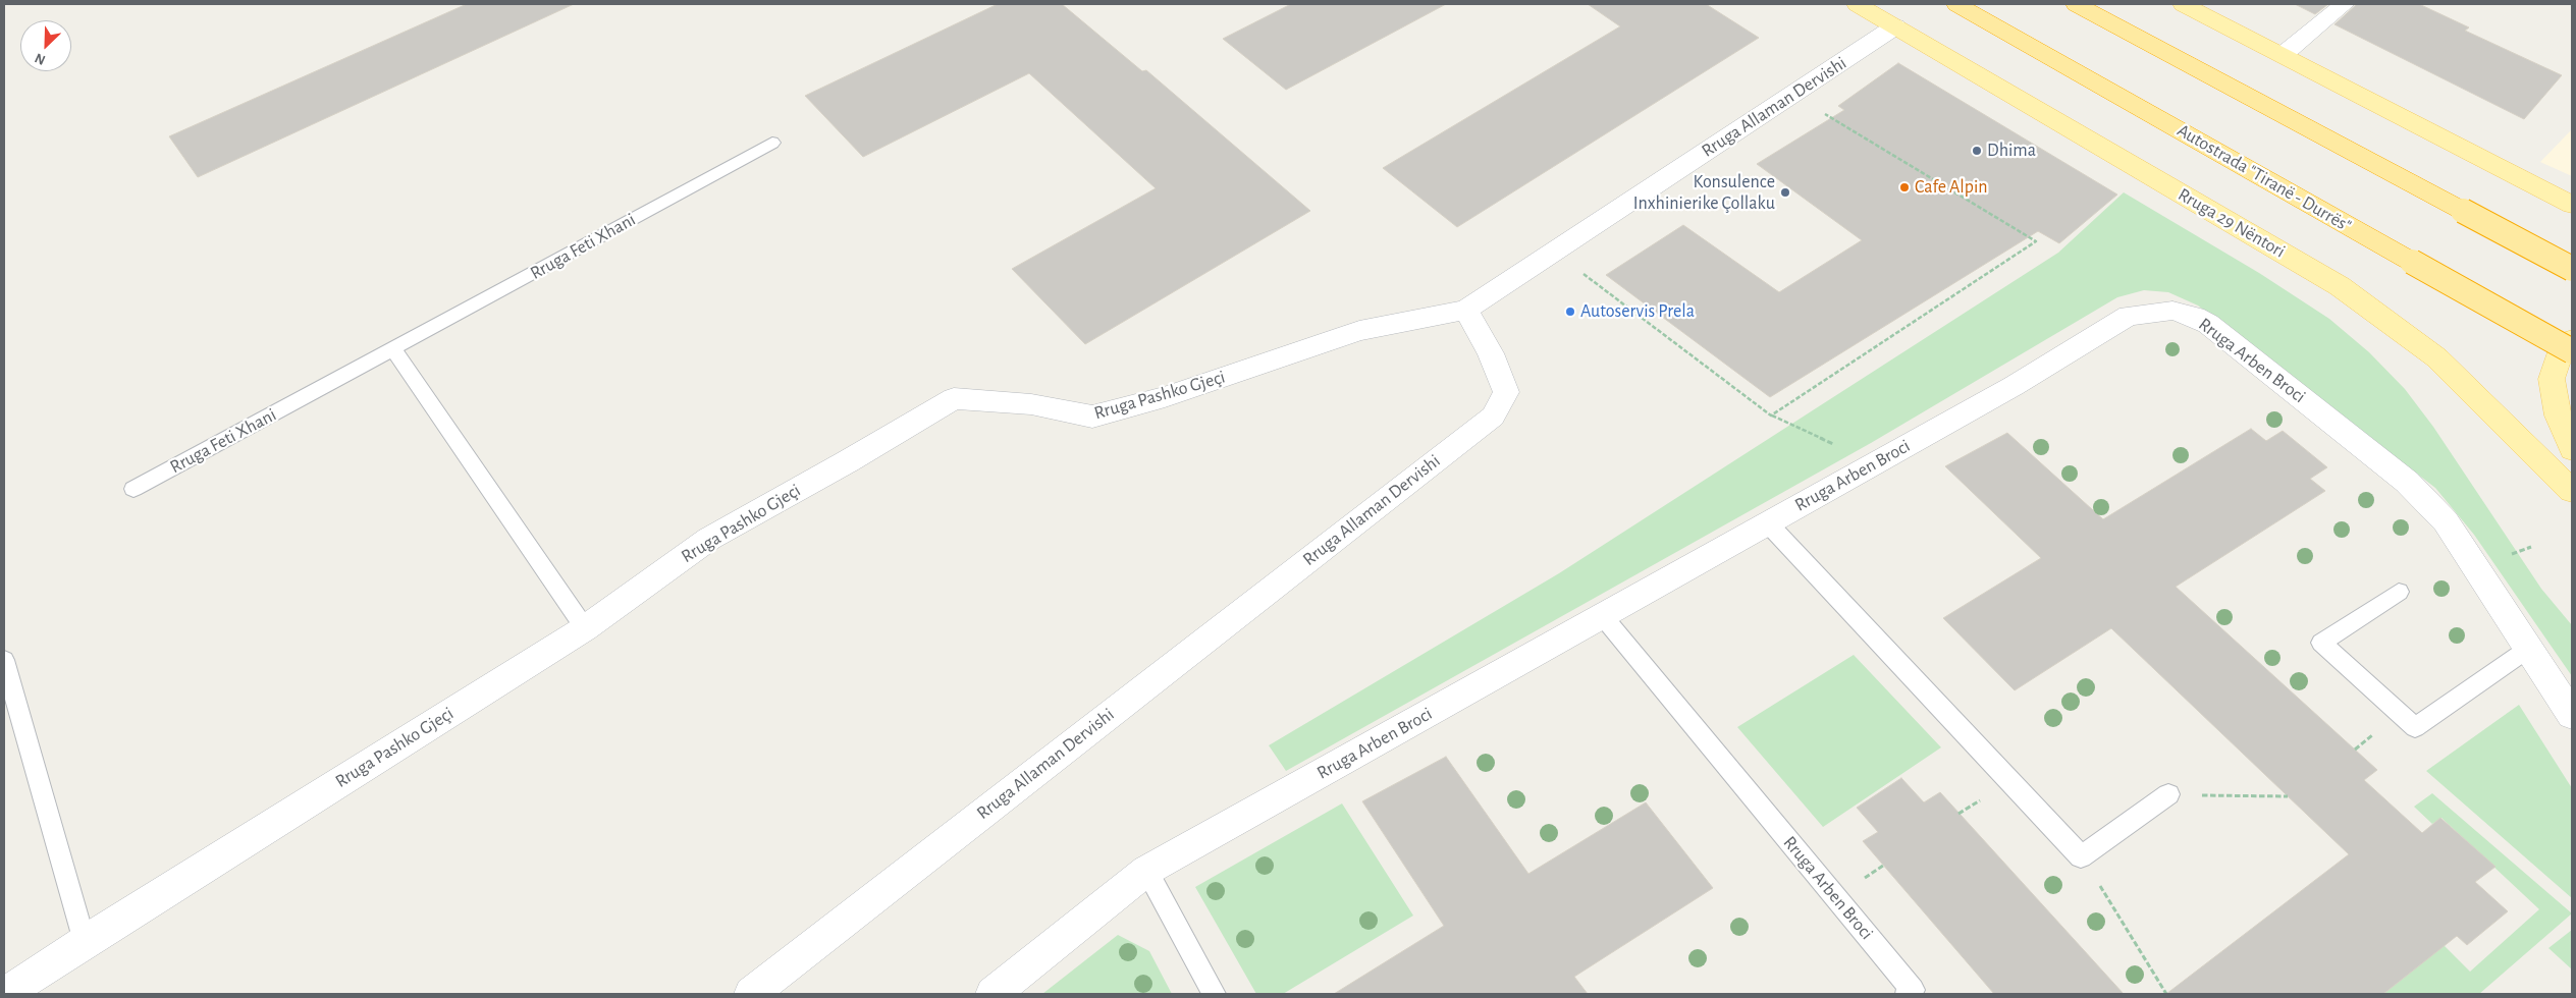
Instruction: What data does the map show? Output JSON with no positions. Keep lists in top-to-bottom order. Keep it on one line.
{"streets":{"highway":["Autostrada \"Tiranë - Durrës\""],"main road":["Rruga 29 Nëntori"],"street":["Rruga Allaman Dervishi","Rruga Arben Broci","Rruga Pashko Gjeçi"],"lane":["Rruga Feti Xhani"]},"crossings":[["Rruga Allaman Dervishi","Rruga 29 Nëntori"],["Rruga Allaman Dervishi","Rruga Pashko Gjeçi"]],"places":["Dhima","Cafe Alpin","Konsulence Inxhinierike Çollaku","Autoservis Prela"],"north":"bottom left"}
